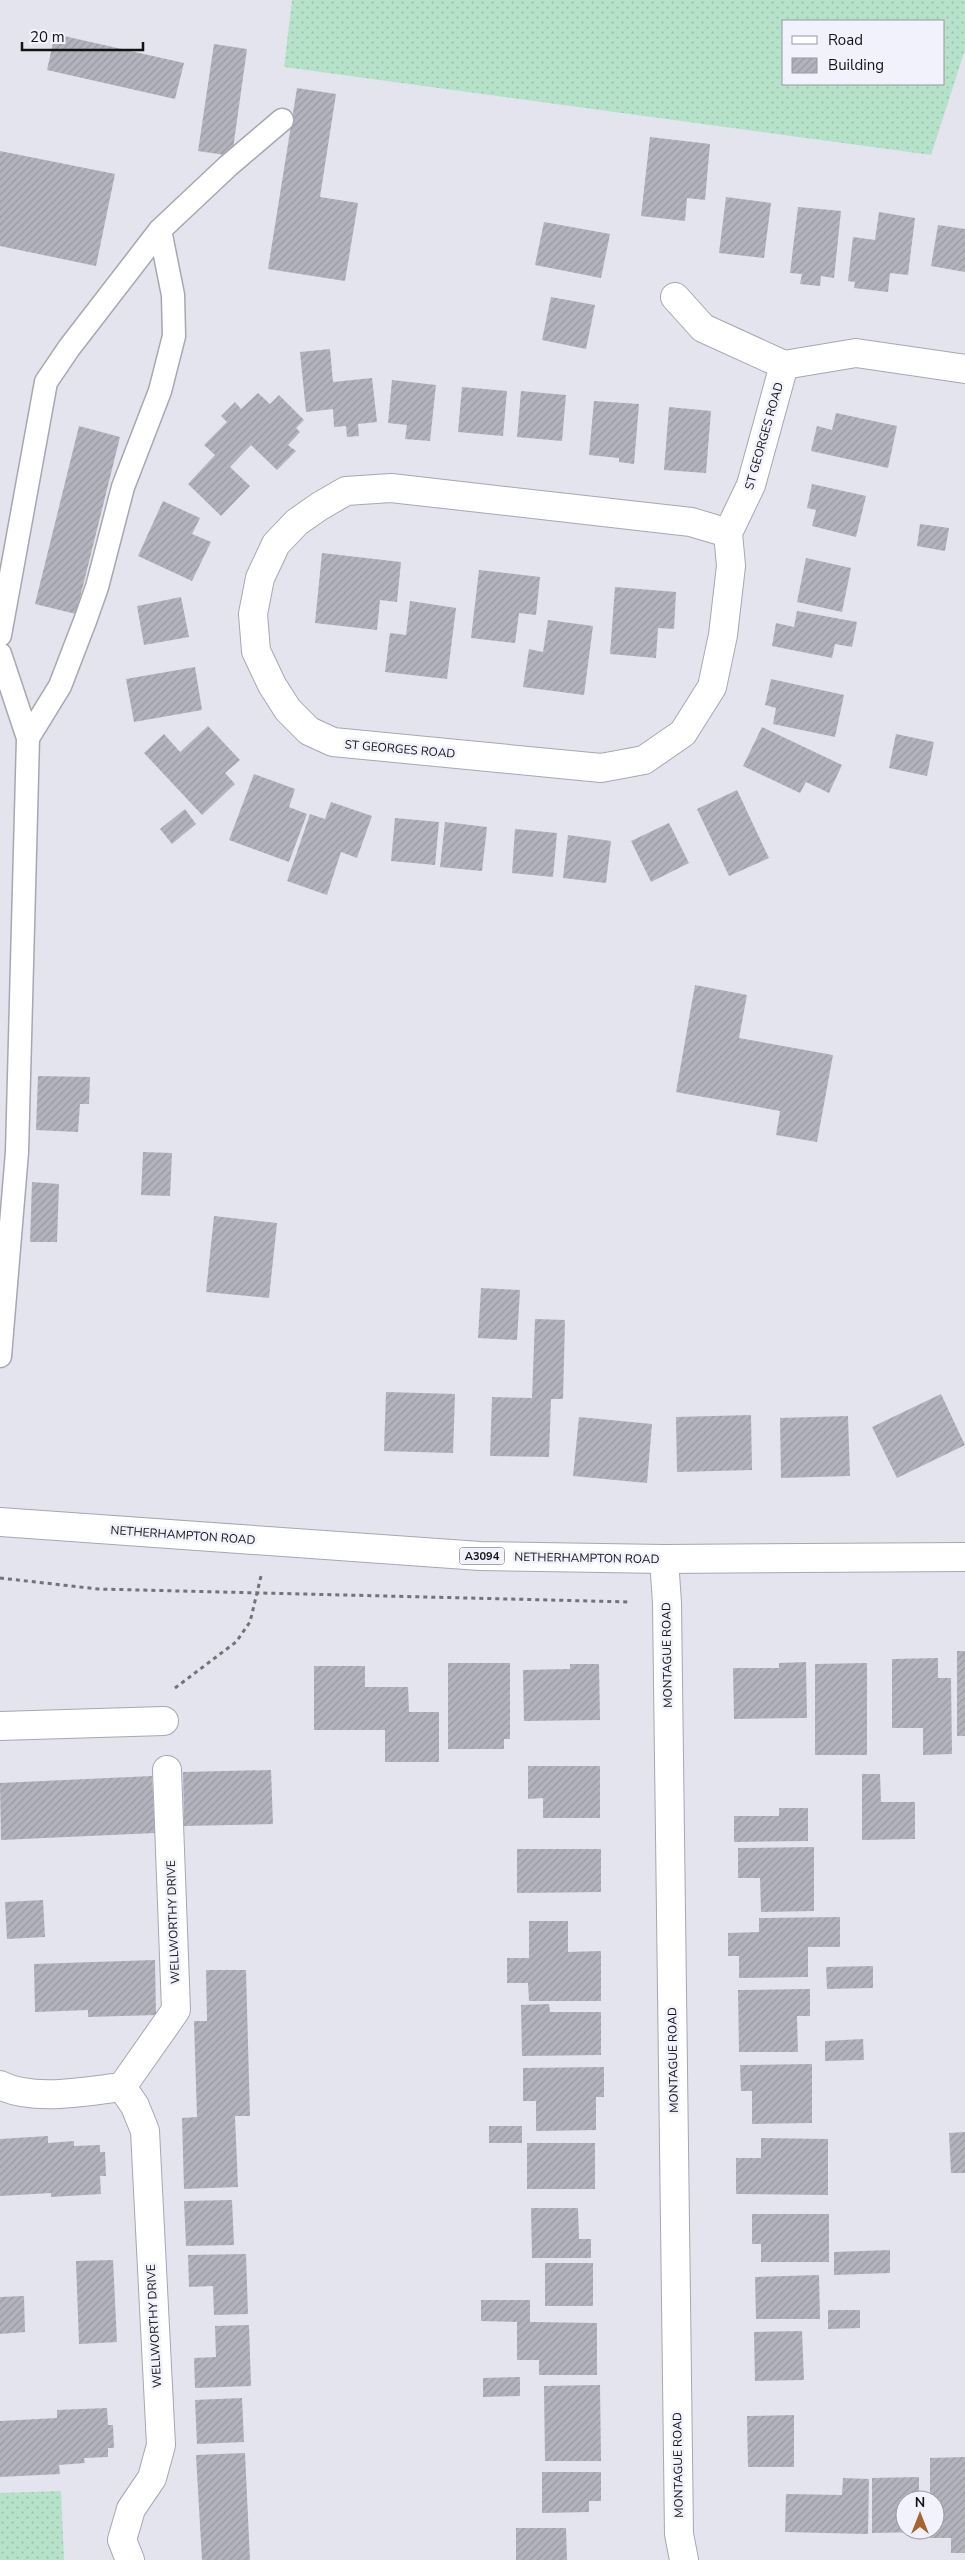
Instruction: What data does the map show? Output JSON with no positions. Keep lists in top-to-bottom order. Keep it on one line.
{"streets":{"street":["ST GEORGES ROAD","NETHERHAMPTON ROAD","A3094","MONTAGUE ROAD","WELLWORTHY DRIVE"]},"crossings":[["NETHERHAMPTON ROAD","MONTAGUE ROAD"]],"legend":["Road","Building"],"scale_bar":"20 m","north":"top"}
